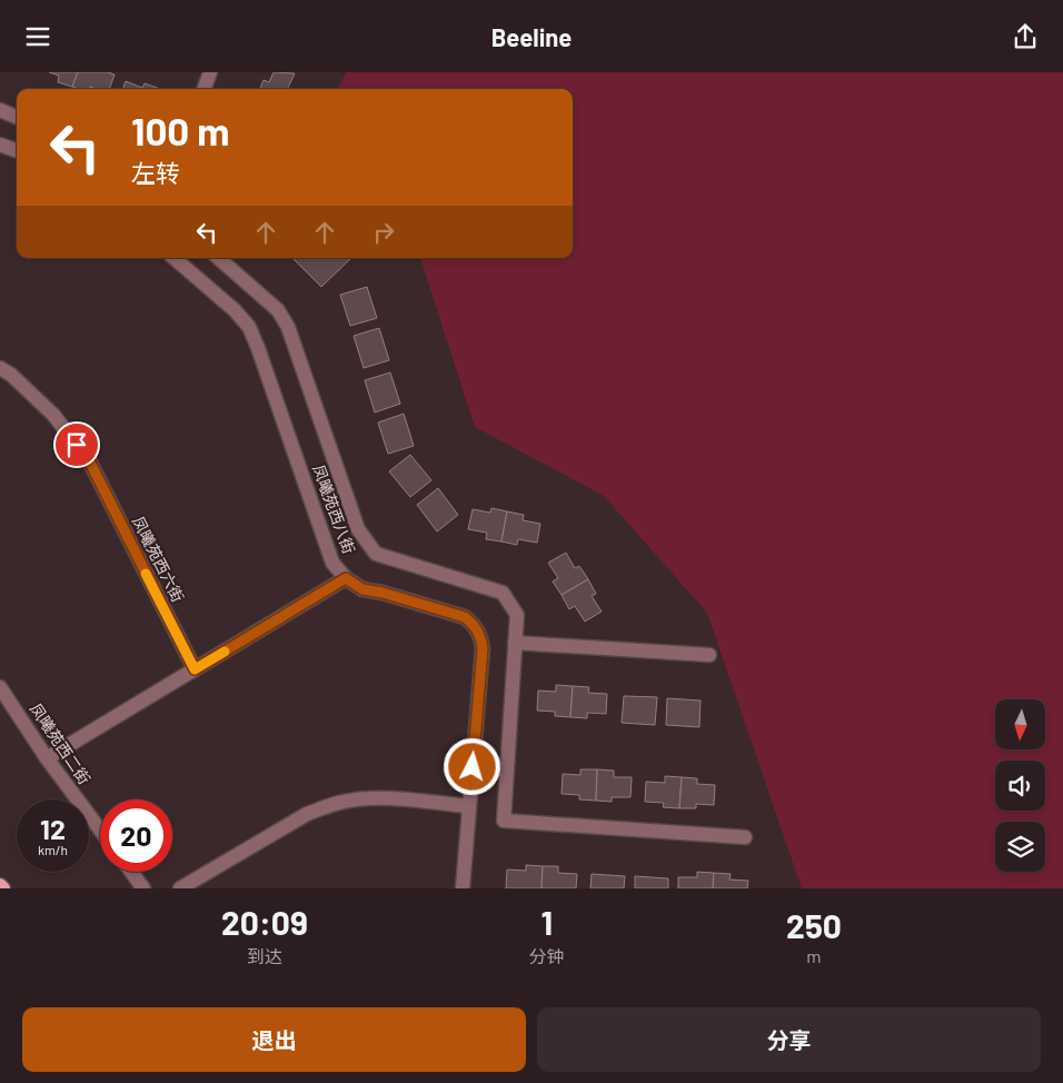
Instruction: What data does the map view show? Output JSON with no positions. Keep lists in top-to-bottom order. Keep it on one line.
{"streets":{"lane":["凤曦苑西八街","凤曦苑西六街","凤曦苑西二街"]},"north":"bottom","page":{"header":"Beeline","turn":["100 m","左转"],"speed":"12 km/h","limit":"20","eta":["20:09","到达","1","分钟","250","m"],"buttons":["退出","分享"]}}
